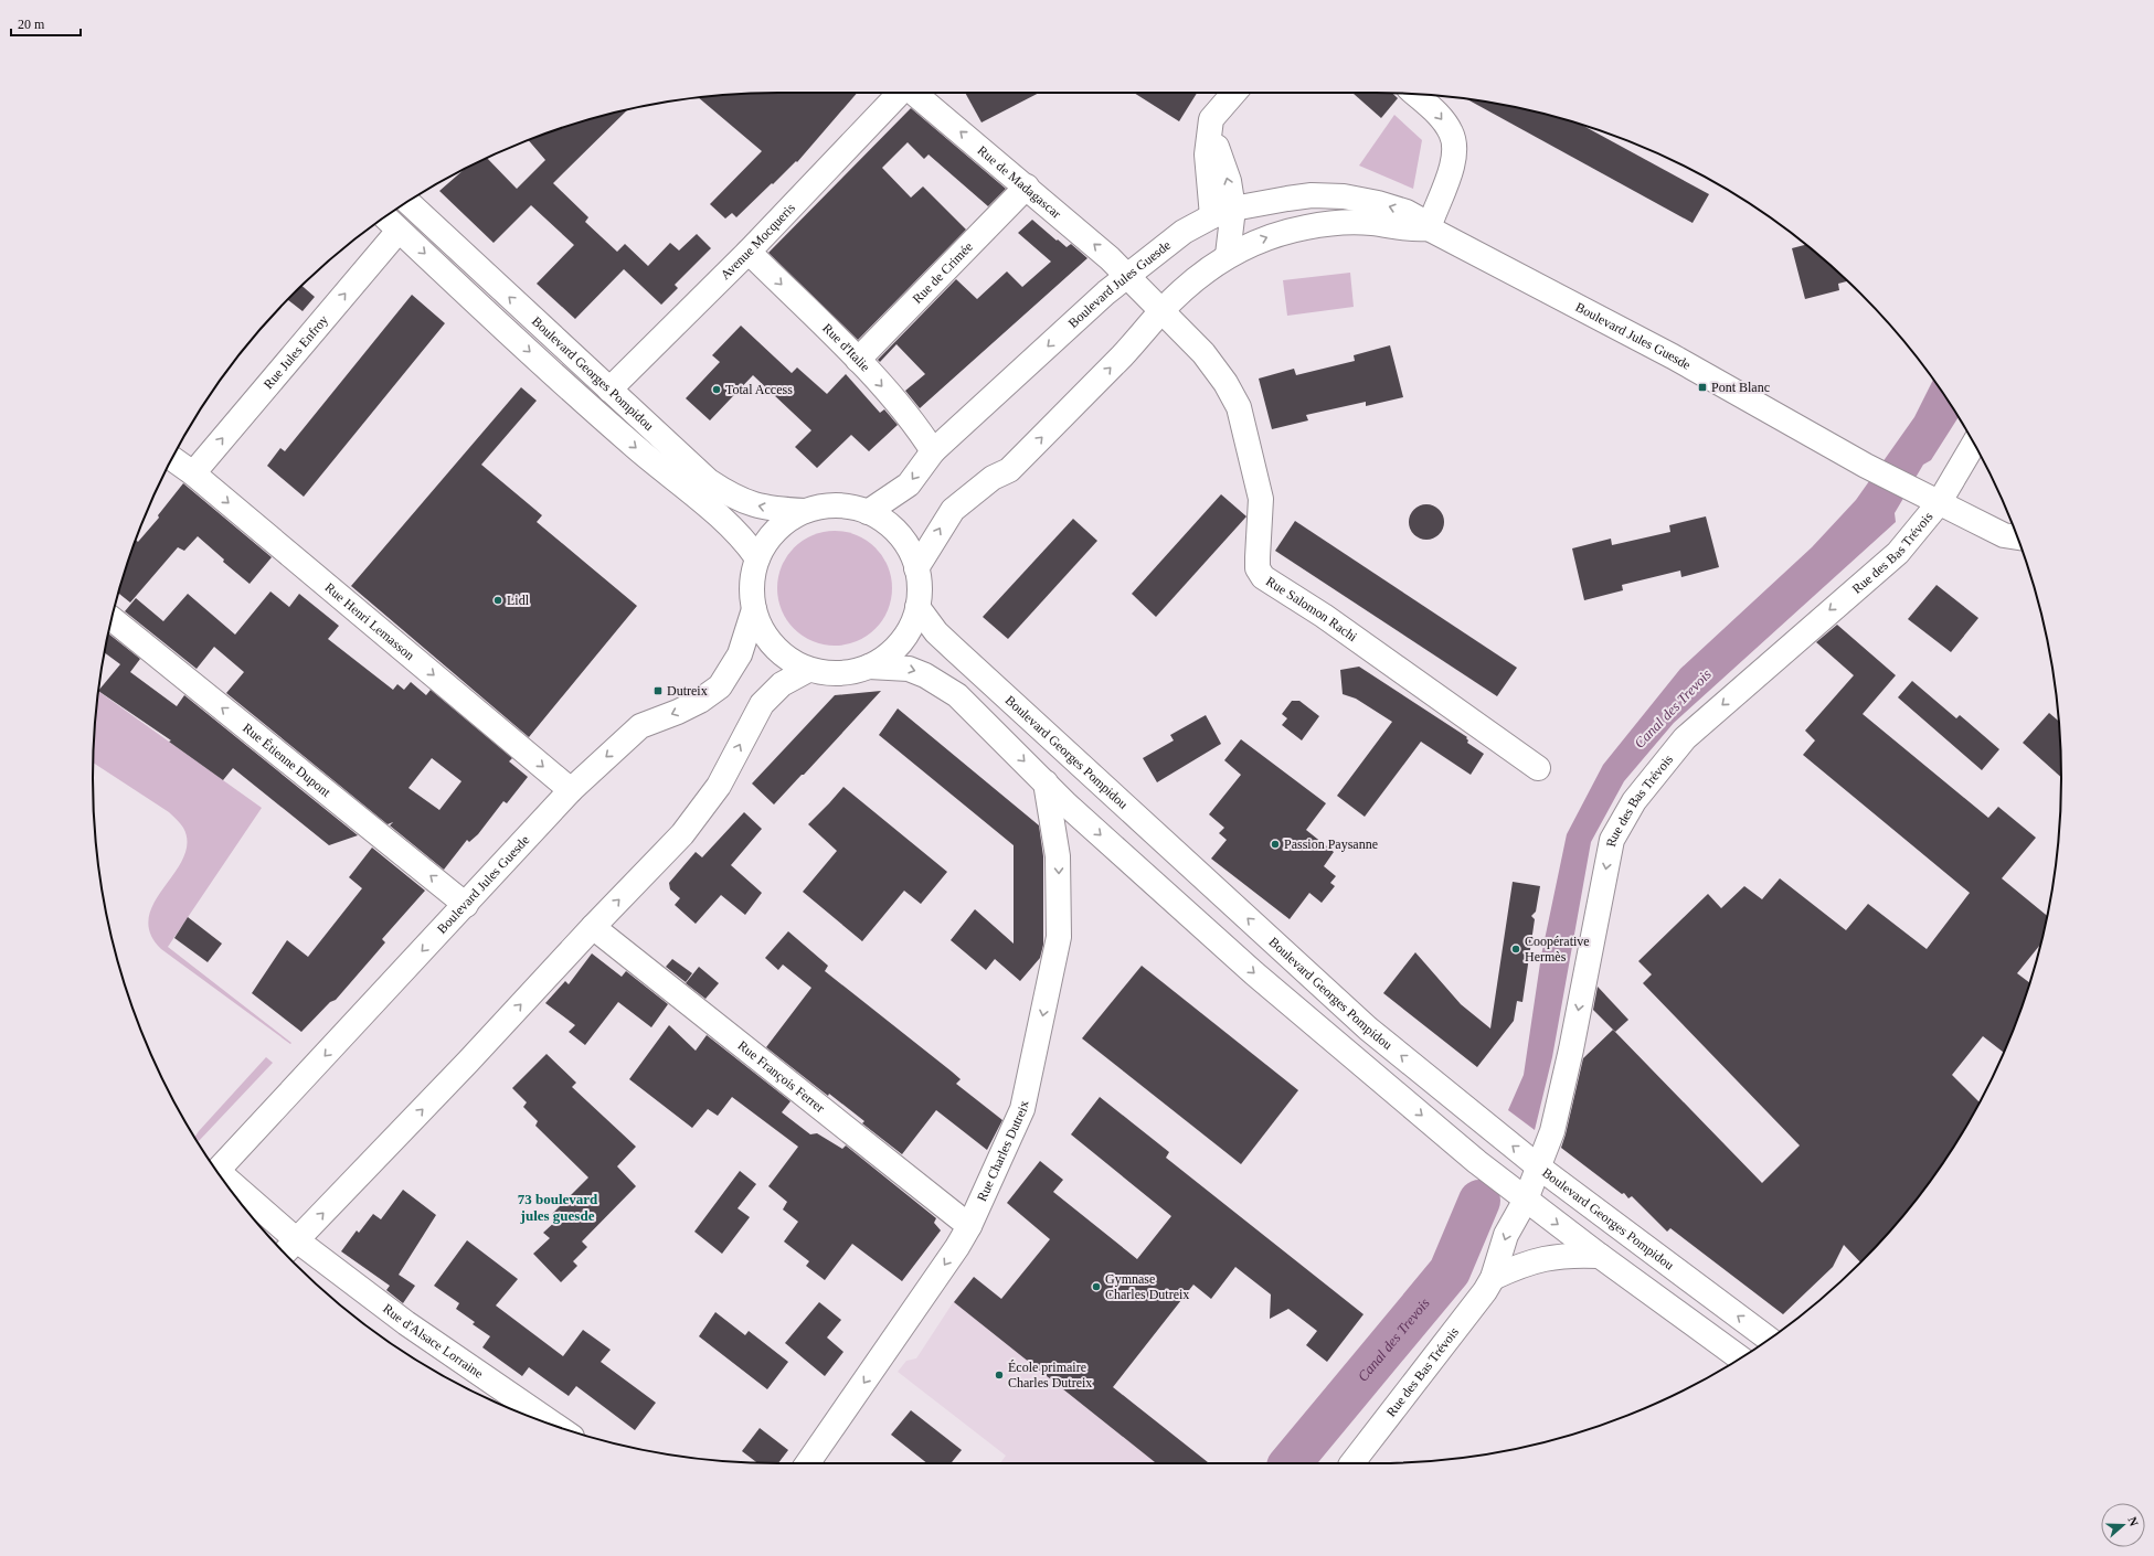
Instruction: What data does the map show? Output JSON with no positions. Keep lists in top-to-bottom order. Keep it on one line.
{"streets":{"street":["Rue de Madagascar","Avenue Mocqueris","Rue de Crimée","Boulevard Jules Guesde","Rue d'Italie","Rue Jules Enfroy","Boulevard Georges Pompidou","Rue des Bas Trévois","Rue Salomon Rachi","Rue Henri Lemasson","Rue Étienne Dupont","Rue François Ferrer","Rue Charles Dutreix","Rue d'Alsace Lorraine"]},"crossings":[["Rue de Madagascar","Rue de Crimée"],["Rue de Madagascar","Boulevard Jules Guesde"],["Rue de Madagascar","Rue Salomon Rachi"],["Avenue Mocqueris","Rue d'Italie"],["Avenue Mocqueris","Boulevard Georges Pompidou"],["Rue de Crimée","Rue d'Italie"],["Boulevard Jules Guesde","Rue d'Italie"],["Boulevard Jules Guesde","Boulevard Georges Pompidou"],["Boulevard Jules Guesde","Rue des Bas Trévois"],["Boulevard Jules Guesde","Rue Salomon Rachi"],["Boulevard Jules Guesde","Rue Henri Lemasson"],["Boulevard Jules Guesde","Rue Étienne Dupont"],["Rue Jules Enfroy","Boulevard Georges Pompidou"],["Rue Jules Enfroy","Rue Henri Lemasson"],["Boulevard Georges Pompidou","Rue des Bas Trévois"],["Boulevard Georges Pompidou","Rue Charles Dutreix"],["Rue François Ferrer","Rue Charles Dutreix"]],"one_way":["Rue de Madagascar","Rue d'Italie","Rue Jules Enfroy","Rue des Bas Trévois","Rue Henri Lemasson","Rue Étienne Dupont","Rue Charles Dutreix"],"districts":["73 boulevard jules guesde"],"water":["Canal des Trevois"],"places":{"transit":["Pont Blanc","Dutreix"],"other":["Total Access","Lidl","Passion Paysanne","Coopérative Hermès","Gymnase Charles Dutreix","École primaire Charles Dutreix"]},"scale_bar":"20 m","north":"right"}
